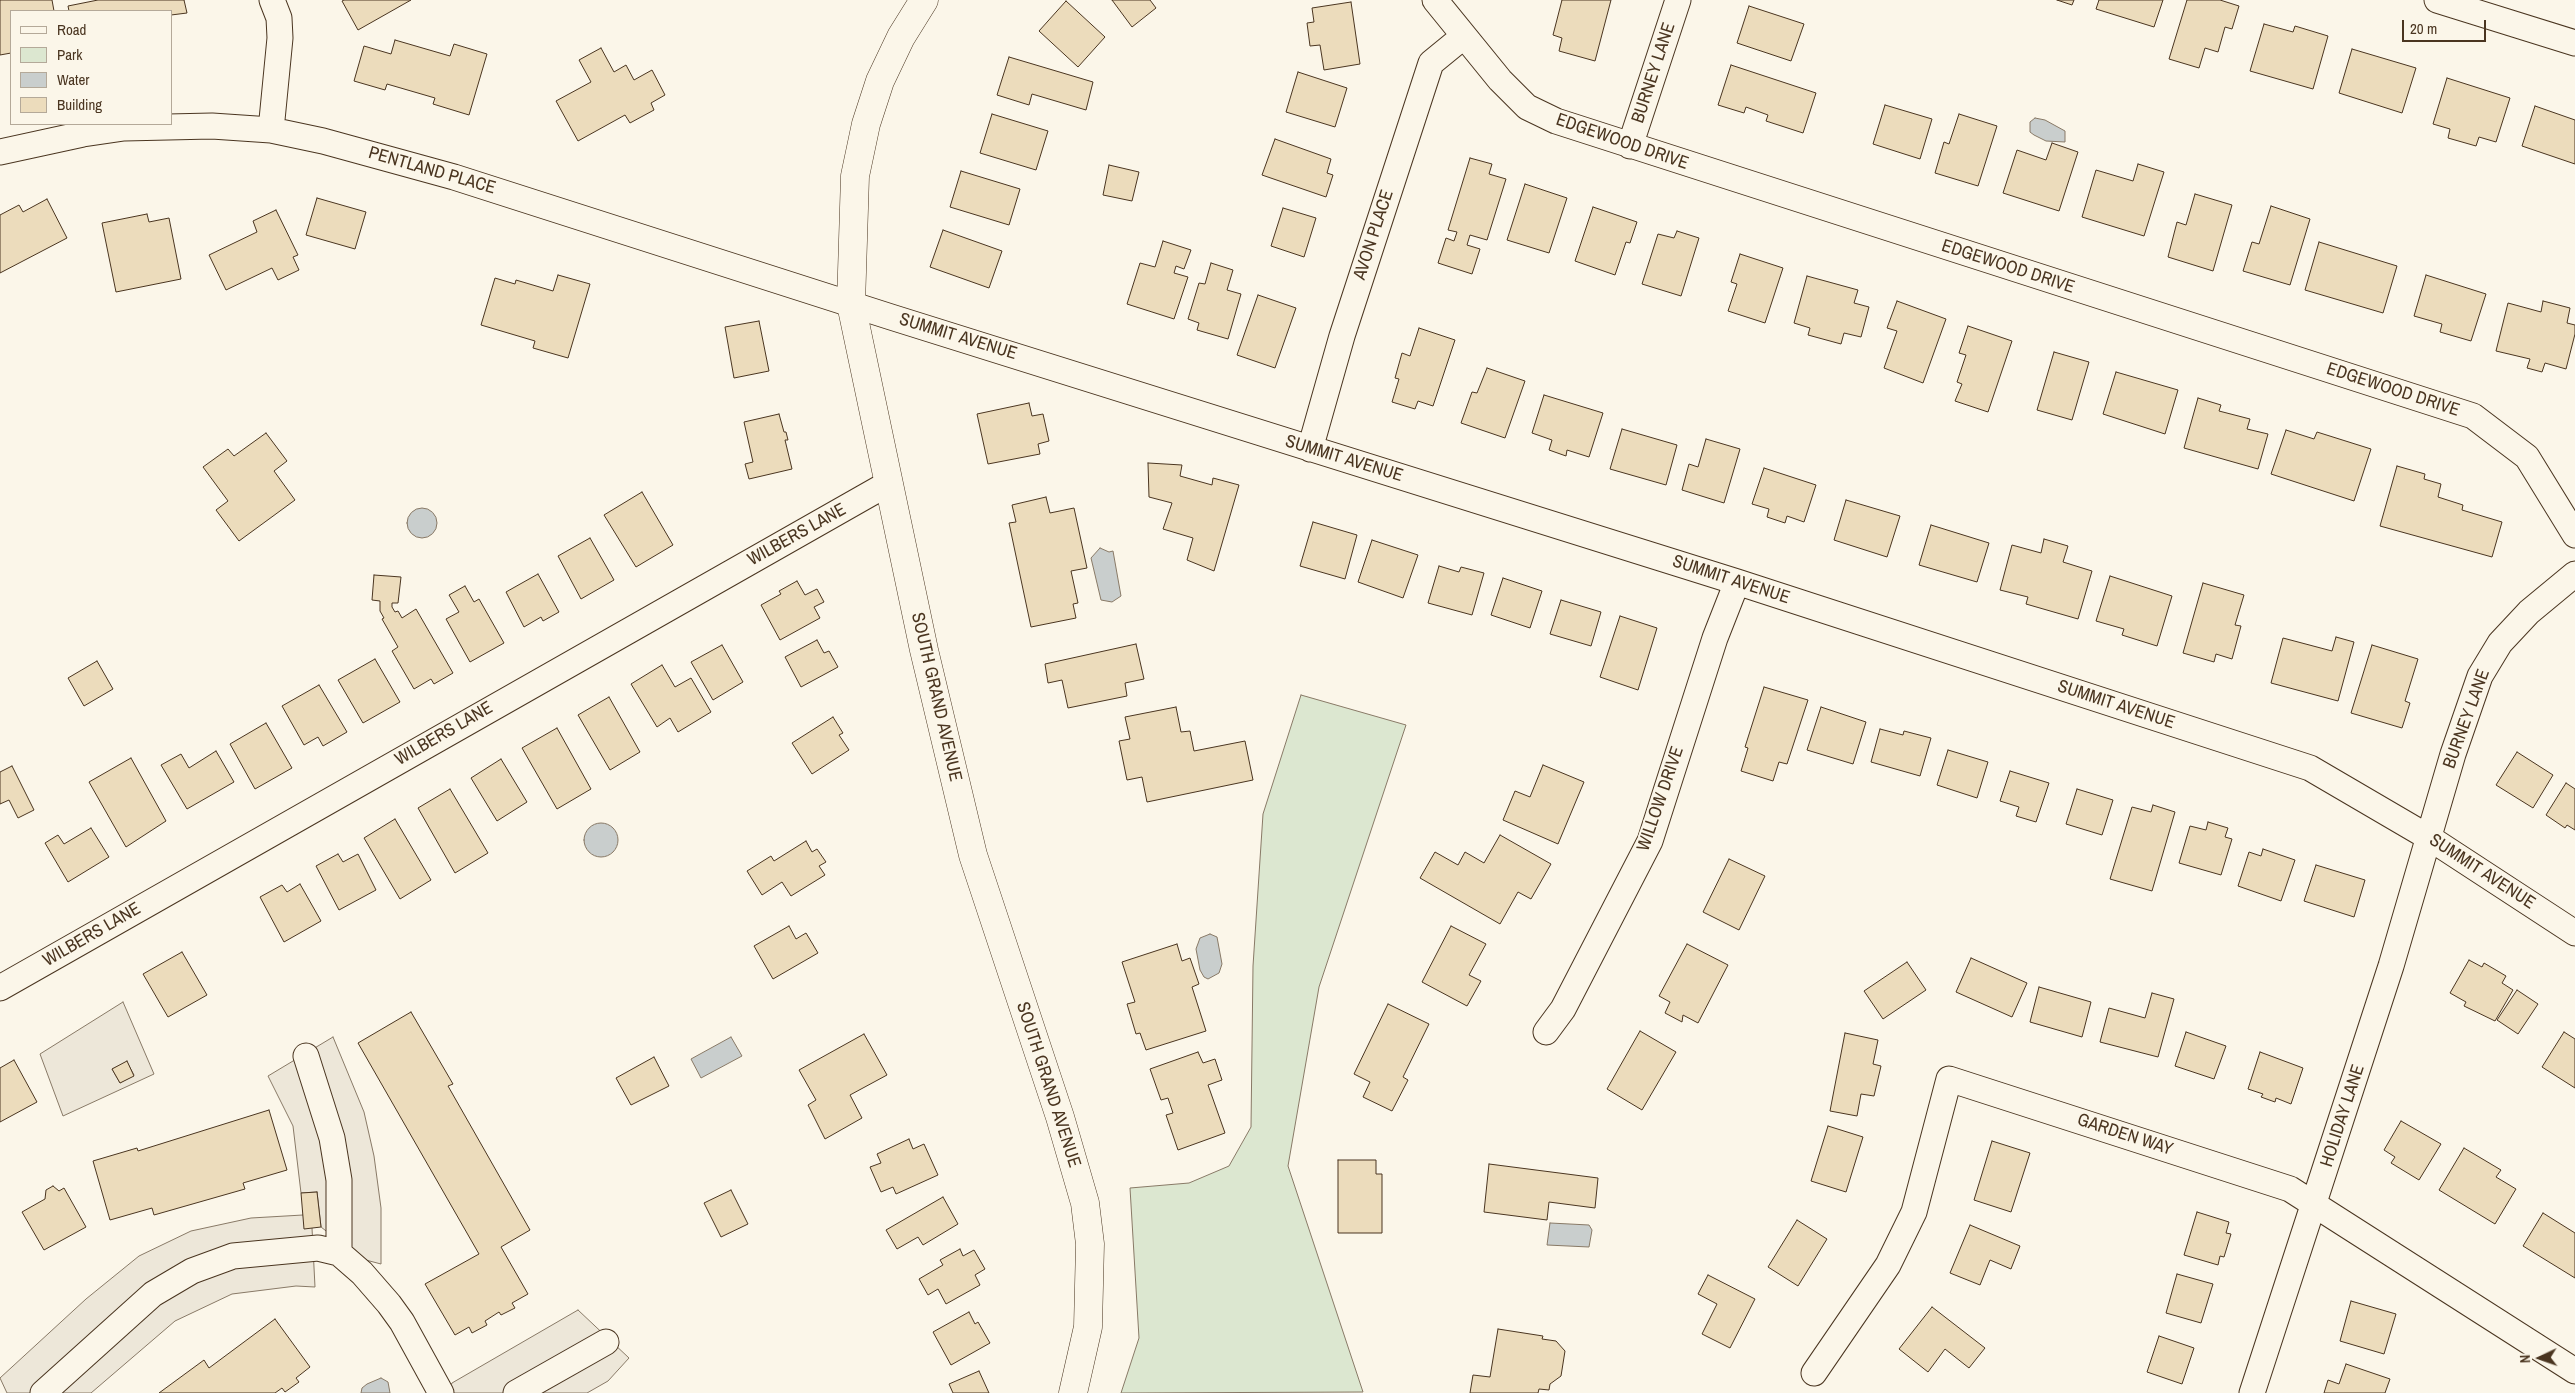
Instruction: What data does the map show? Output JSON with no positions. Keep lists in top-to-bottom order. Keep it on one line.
{"streets":{"main road":["SOUTH GRAND AVENUE"],"street":["BURNEY LANE","EDGEWOOD DRIVE","PENTLAND PLACE","AVON PLACE","SUMMIT AVENUE","WILBERS LANE","WILLOW DRIVE","HOLIDAY LANE","GARDEN WAY"]},"crossings":[["BURNEY LANE","EDGEWOOD DRIVE"],["BURNEY LANE","SUMMIT AVENUE"],["BURNEY LANE","HOLIDAY LANE"],["EDGEWOOD DRIVE","AVON PLACE"],["PENTLAND PLACE","SUMMIT AVENUE"],["PENTLAND PLACE","SOUTH GRAND AVENUE"],["AVON PLACE","SUMMIT AVENUE"],["SUMMIT AVENUE","SOUTH GRAND AVENUE"],["SUMMIT AVENUE","WILLOW DRIVE"],["SUMMIT AVENUE","HOLIDAY LANE"],["WILBERS LANE","SOUTH GRAND AVENUE"],["HOLIDAY LANE","GARDEN WAY"]],"legend":["Road","Park","Water","Building"],"scale_bar":"20 m","north":"left"}
